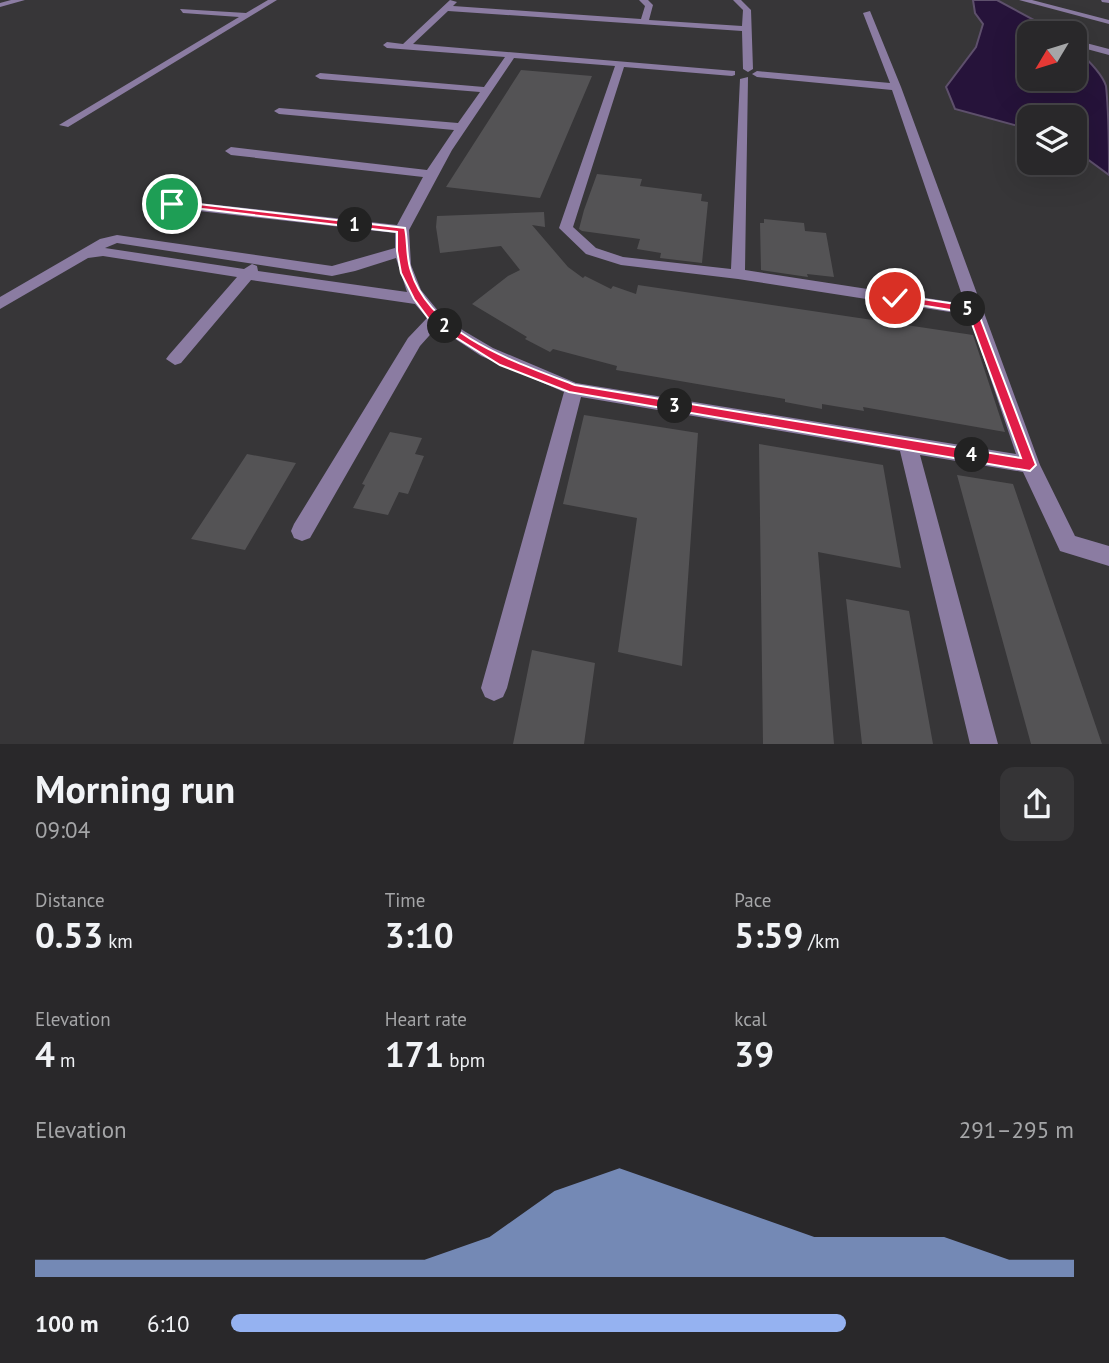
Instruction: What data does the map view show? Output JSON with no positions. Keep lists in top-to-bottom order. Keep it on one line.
{"north":"bottom left","page":{"pins":["1","5","2","3","4"],"heading":["Morning run","09:04"],"stats":[["Distance","0.53 km"],["Time","3:10"],["Pace","5:59 /km"],["Elevation","4 m"],["Heart rate","171 bpm"],["kcal","39"]],"chart":["Elevation","291–295 m"],"list":[{"name":"100 m","note":"6:10"}]}}
